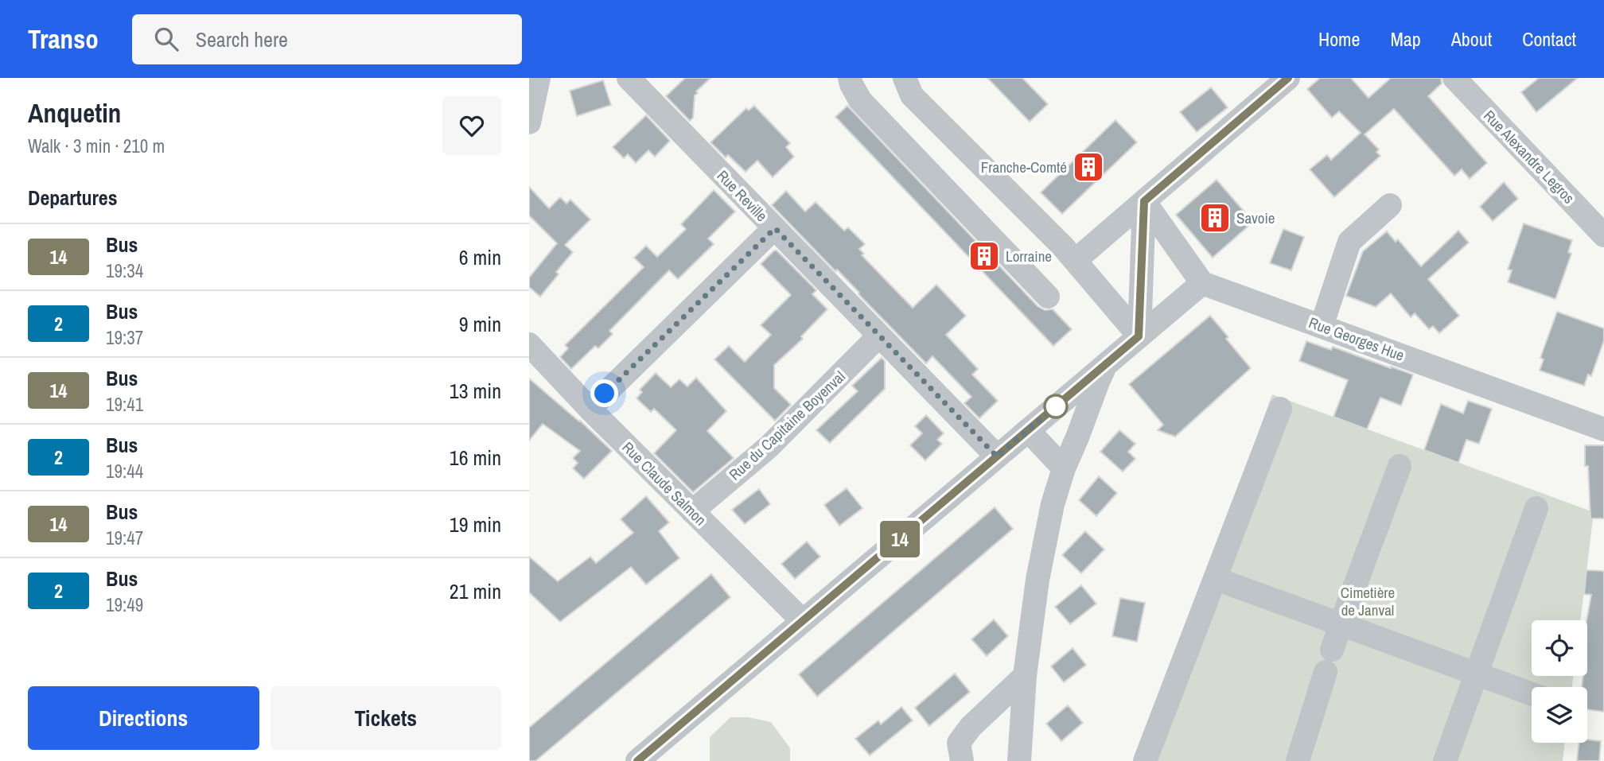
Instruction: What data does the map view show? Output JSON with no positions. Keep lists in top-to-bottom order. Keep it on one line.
{"streets":{"street":["Rue Alexandre Legros","Rue Reville","Rue Georges Hue","Rue du Capitaine Boyenval","Rue Claude Salmon"]},"crossings":[["Rue Reville","Rue du Capitaine Boyenval"],["Rue du Capitaine Boyenval","Rue Claude Salmon"]],"parks":["Cimetière de Janval"],"places":{"building":["Franche-Comté","Savoie","Lorraine"]},"lines":["bus line 14"],"page":{"header":"Transo","search":"Search here","nav":["Home","Map","About","Contact"],"heading":[["Anquetin","Walk · 3 min · 210 m"],"Departures"],"on_map":"14","list":[{"mark":"14","name":"Bus","note":"19:34","value":"6 min"},{"mark":"2","name":"Bus","note":"19:37","value":"9 min"},{"mark":"14","name":"Bus","note":"19:41","value":"13 min"},{"mark":"2","name":"Bus","note":"19:44","value":"16 min"},{"mark":"14","name":"Bus","note":"19:47","value":"19 min"},{"mark":"2","name":"Bus","note":"19:49","value":"21 min"}],"buttons":["Directions","Tickets"]}}
